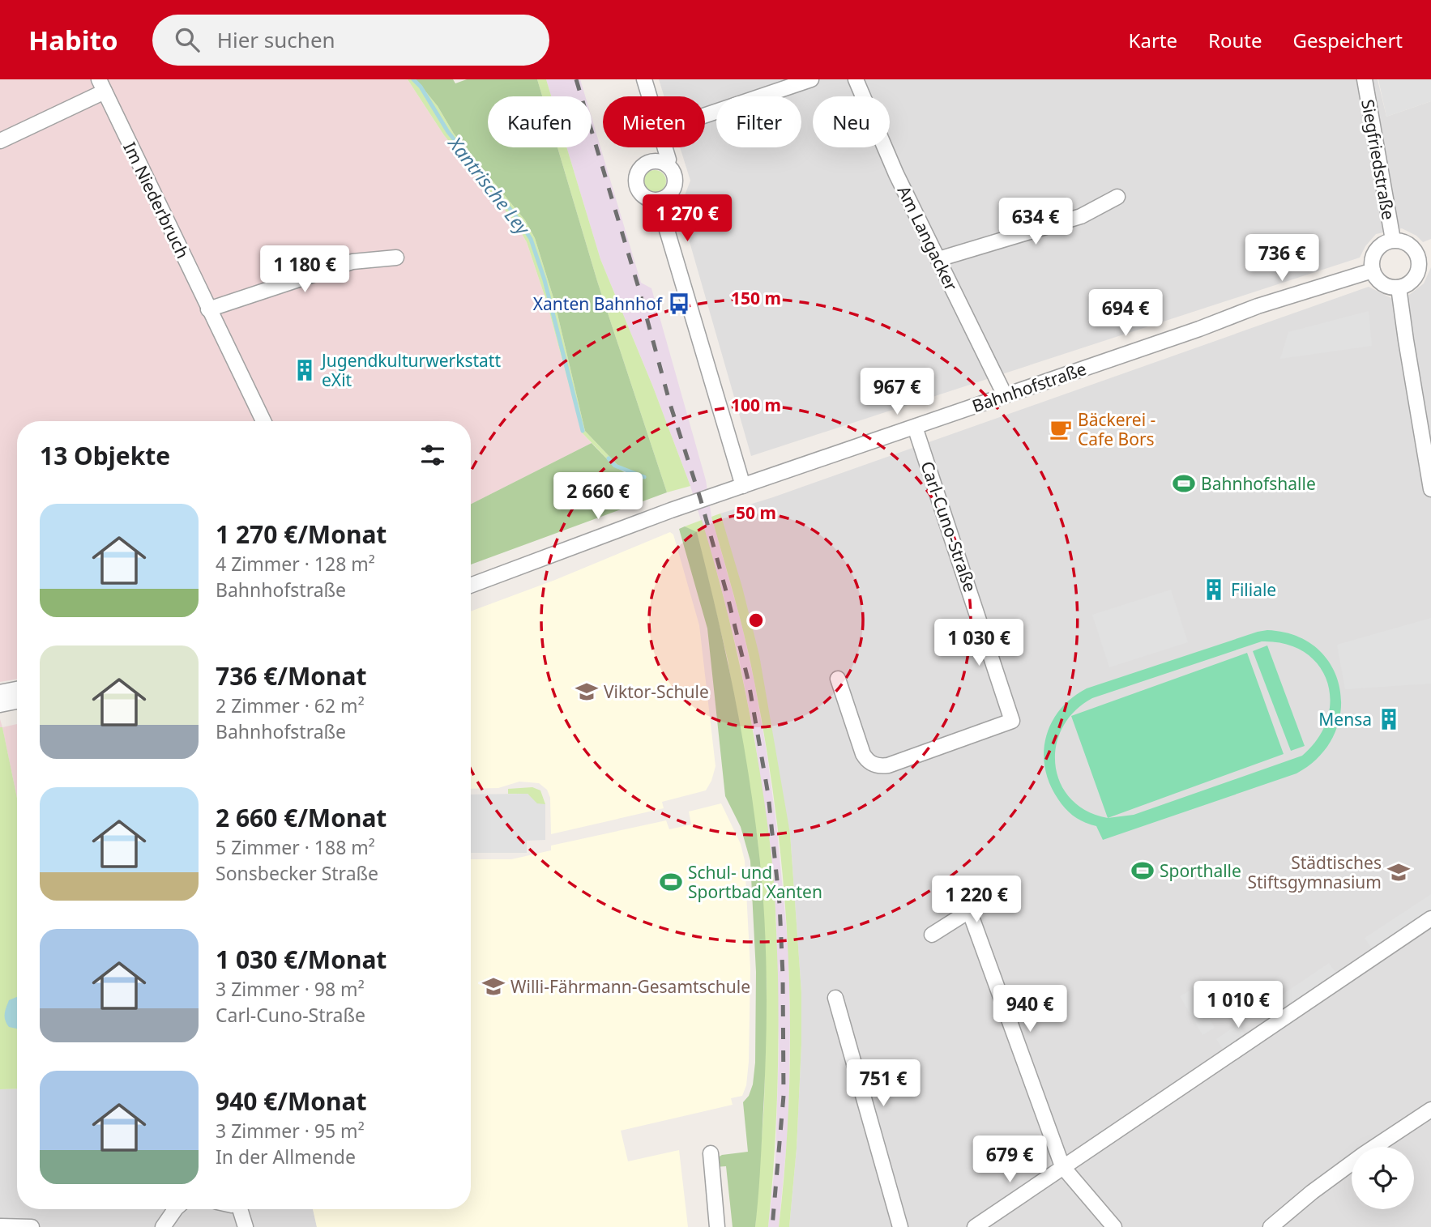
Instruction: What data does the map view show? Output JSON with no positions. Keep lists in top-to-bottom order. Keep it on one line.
{"streets":{"street":["Siegfriedstraße","Im Niederbruch","Am Langacker","Bahnhofstraße","Carl-Cuno-Straße"]},"crossings":[["Siegfriedstraße","Bahnhofstraße"],["Am Langacker","Bahnhofstraße"],["Bahnhofstraße","Carl-Cuno-Straße"]],"water":["Xantrische Ley"],"places":{"bus stop":["Xanten Bahnhof"],"building":["Jugendkulturwerkstatt eXit","Filiale","Mensa"],"cafe":["Bäckerei - Cafe Bors"],"sports":["Bahnhofshalle","Sporthalle","Schul- und Sportbad Xanten"],"school or university":["Viktor-Schule","Städtisches Stiftsgymnasium","Willi-Fährmann-Gesamtschule"]},"page":{"header":"Habito","search":"Hier suchen","nav":["Karte","Route","Gespeichert"],"chip":["Kaufen","Mieten","Filter","Neu"],"price":["1 270 €","634 €","736 €","1 180 €","694 €","967 €","2 660 €","1 030 €","1 220 €","1 010 €","940 €","751 €","679 €"],"heading":"13 Objekte","list":[{"name":"1 270 €/Monat","note":"4 Zimmer · 128 m² · Bahnhofstraße"},{"name":"736 €/Monat","note":"2 Zimmer · 62 m² · Bahnhofstraße"},{"name":"2 660 €/Monat","note":"5 Zimmer · 188 m² · Sonsbecker Straße"},{"name":"1 030 €/Monat","note":"3 Zimmer · 98 m² · Carl-Cuno-Straße"},{"name":"940 €/Monat","note":"3 Zimmer · 95 m² · In der Allmende"}]},"rings":["150 m","100 m","50 m"]}
